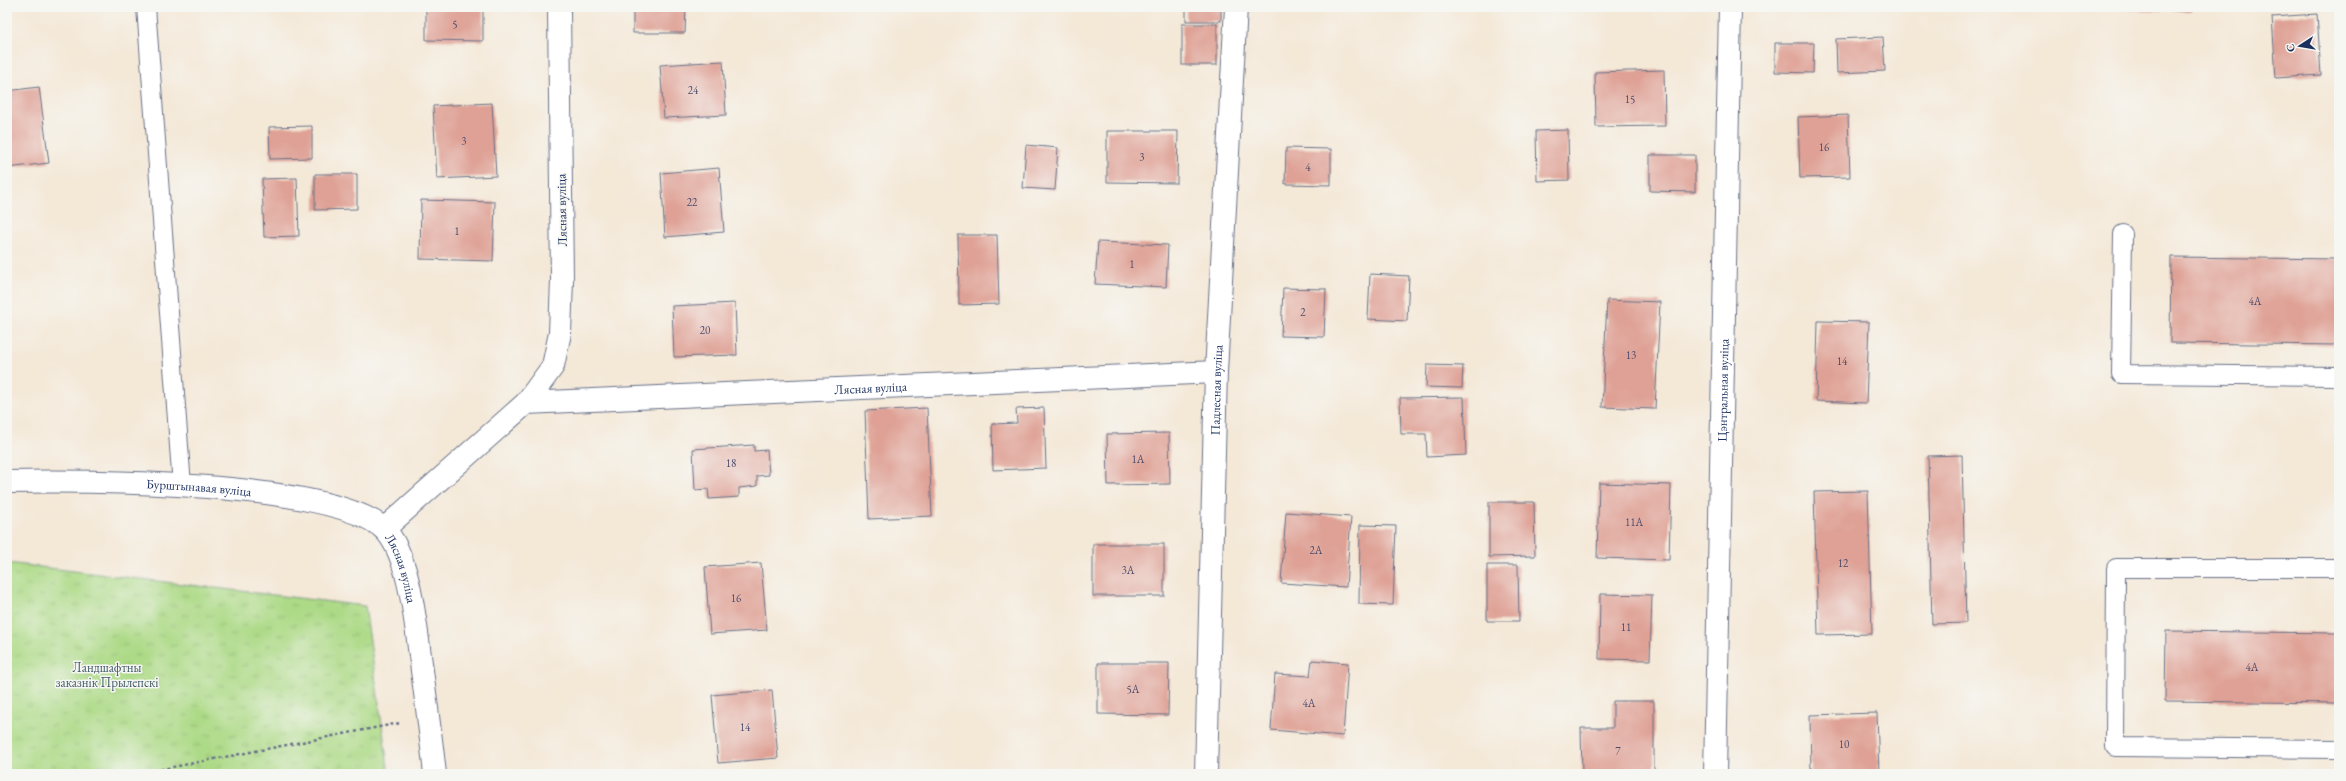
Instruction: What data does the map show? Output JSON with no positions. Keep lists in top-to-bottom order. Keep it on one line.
{"streets":{"street":["Лясная вуліца","Падлесная вуліца","Цэнтральная вуліца","Бурштынавая вуліца"]},"crossings":[["Лясная вуліца","Падлесная вуліца"],["Лясная вуліца","Бурштынавая вуліца"]],"parks":["Ландшафтны заказнік Прылепскі"],"house_numbers":["5","24","15","3","16","3","4","22","1","1","4А","2","20","13","14","1А","18","11А","2А","12","3А","16","11","4А","5А","4А","14","10","7"],"north":"left"}
